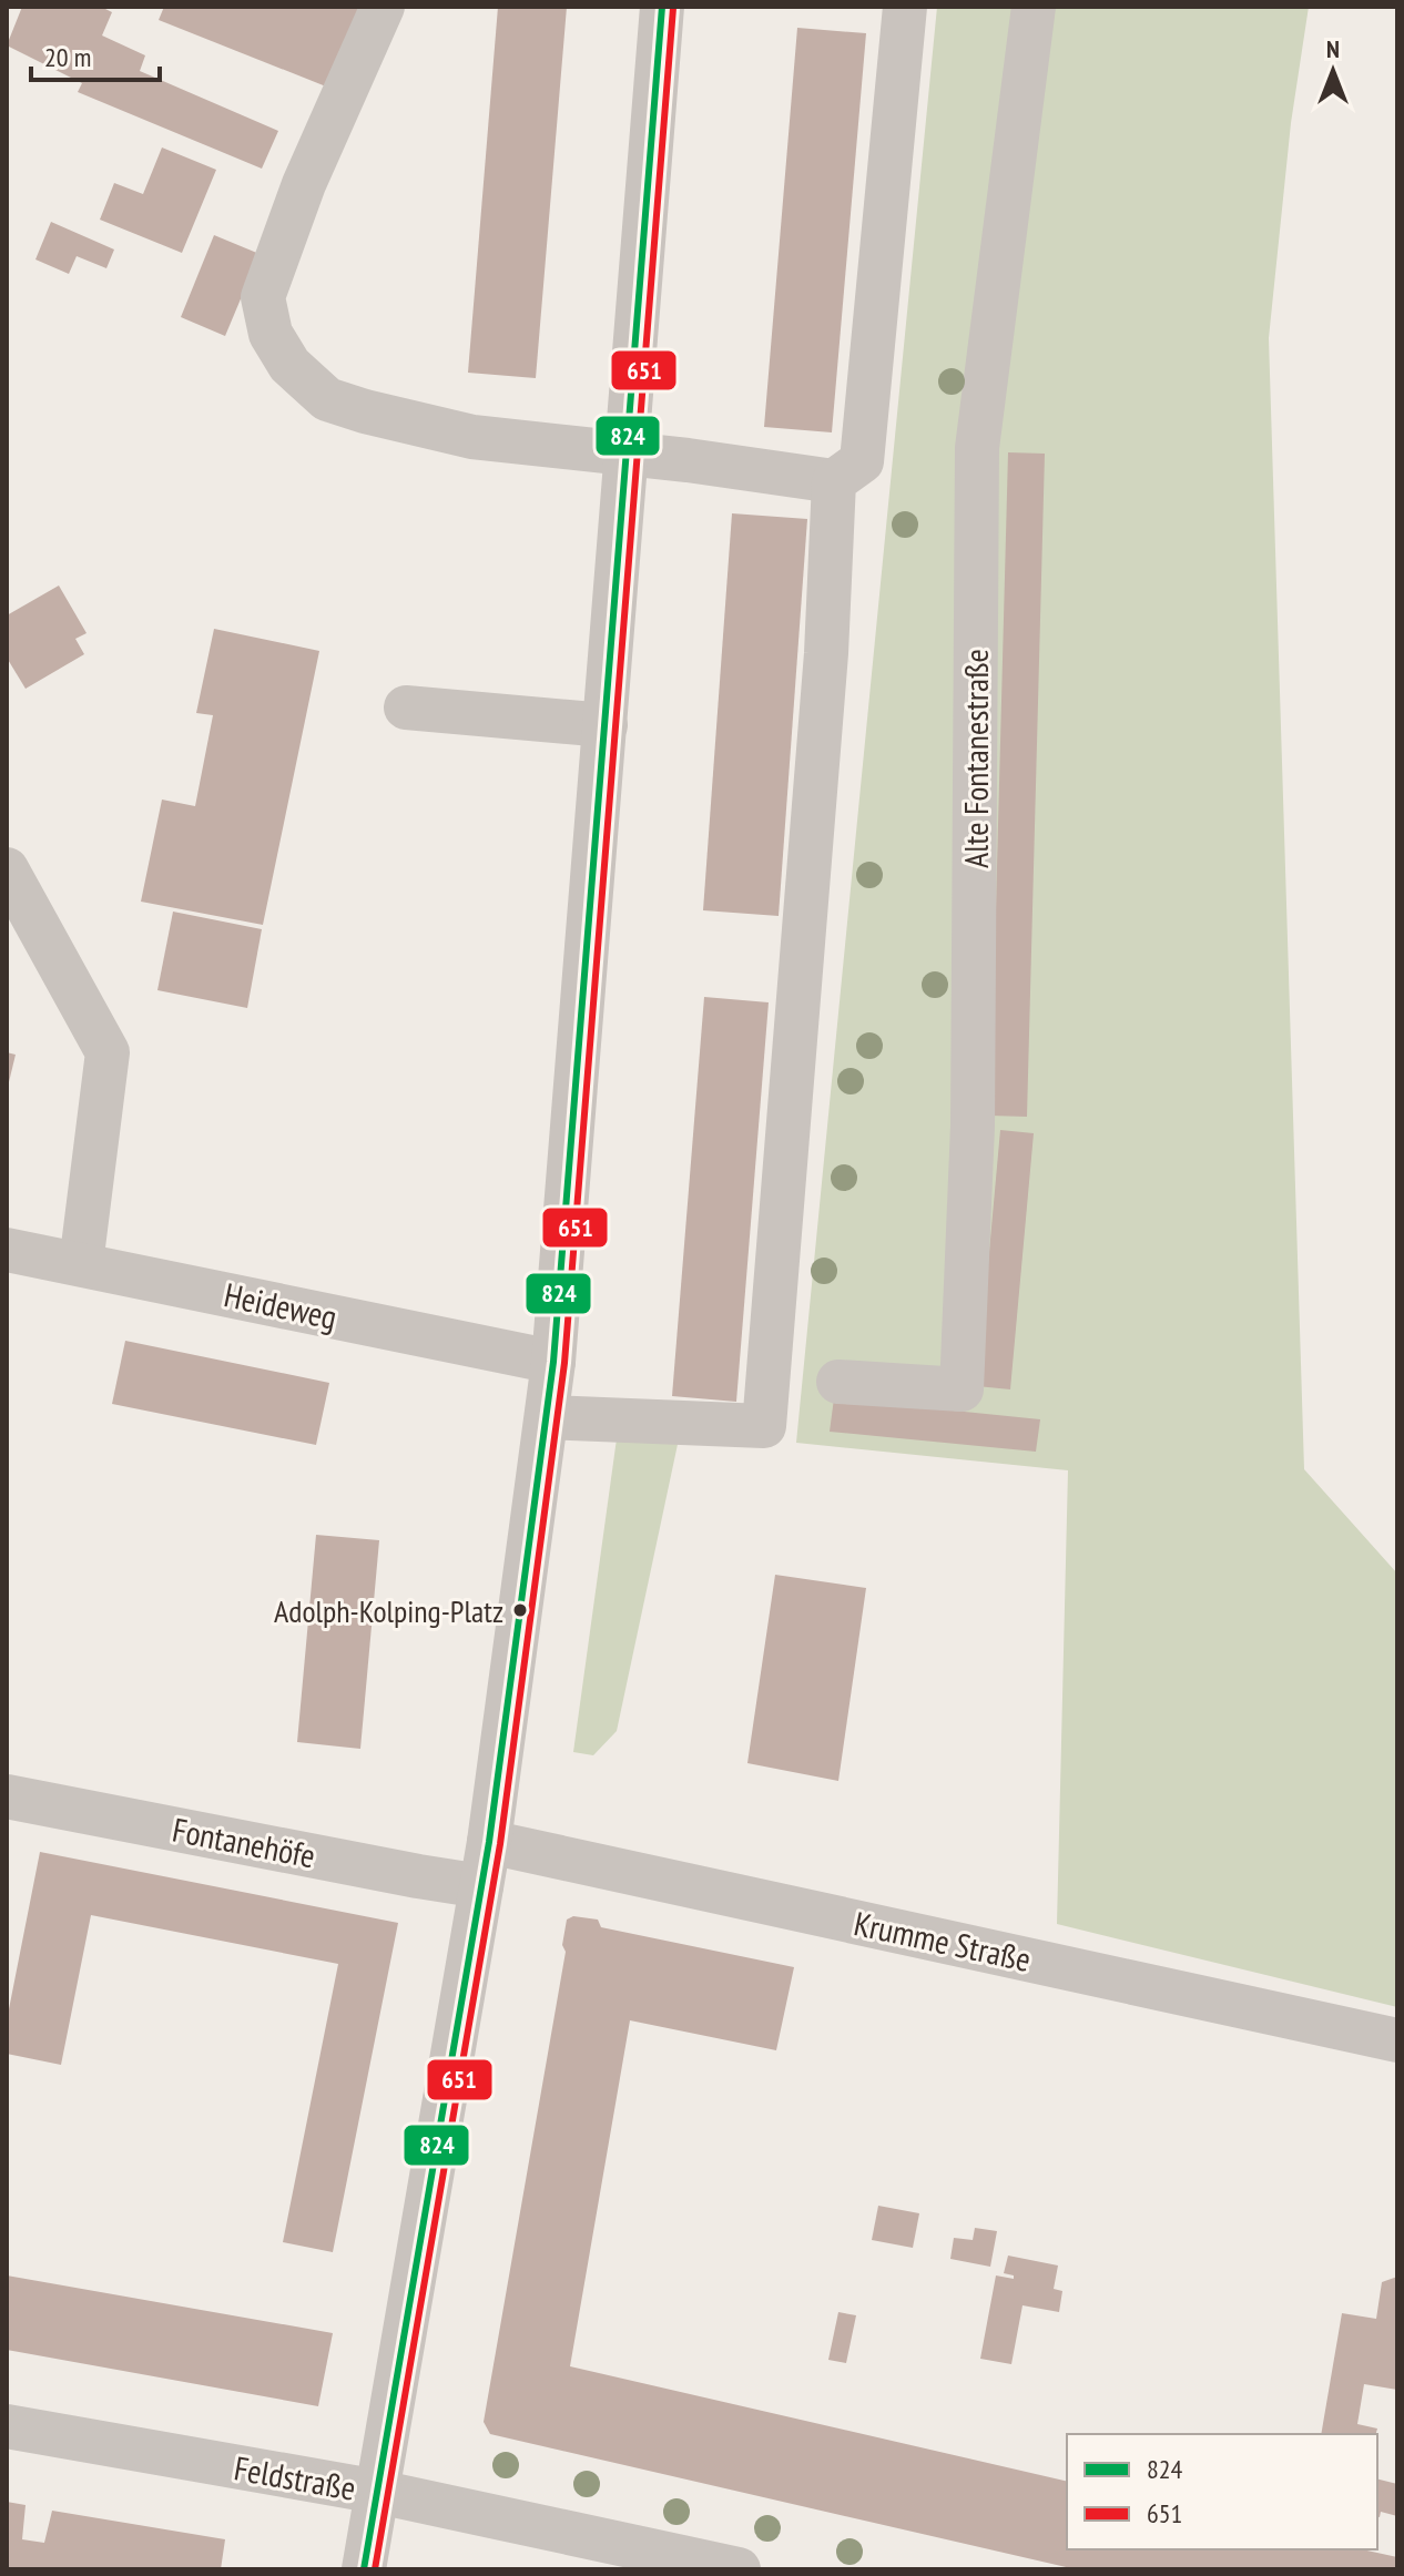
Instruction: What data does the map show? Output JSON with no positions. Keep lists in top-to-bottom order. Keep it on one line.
{"streets":{"street":["Alte Fontanestraße","Heideweg","Fontanehöfe","Krumme Straße","Feldstraße"]},"places":["Adolph-Kolping-Platz"],"lines":["transit line 824","transit line 651"],"legend":["824","651"],"scale_bar":"20 m","north":"top"}
